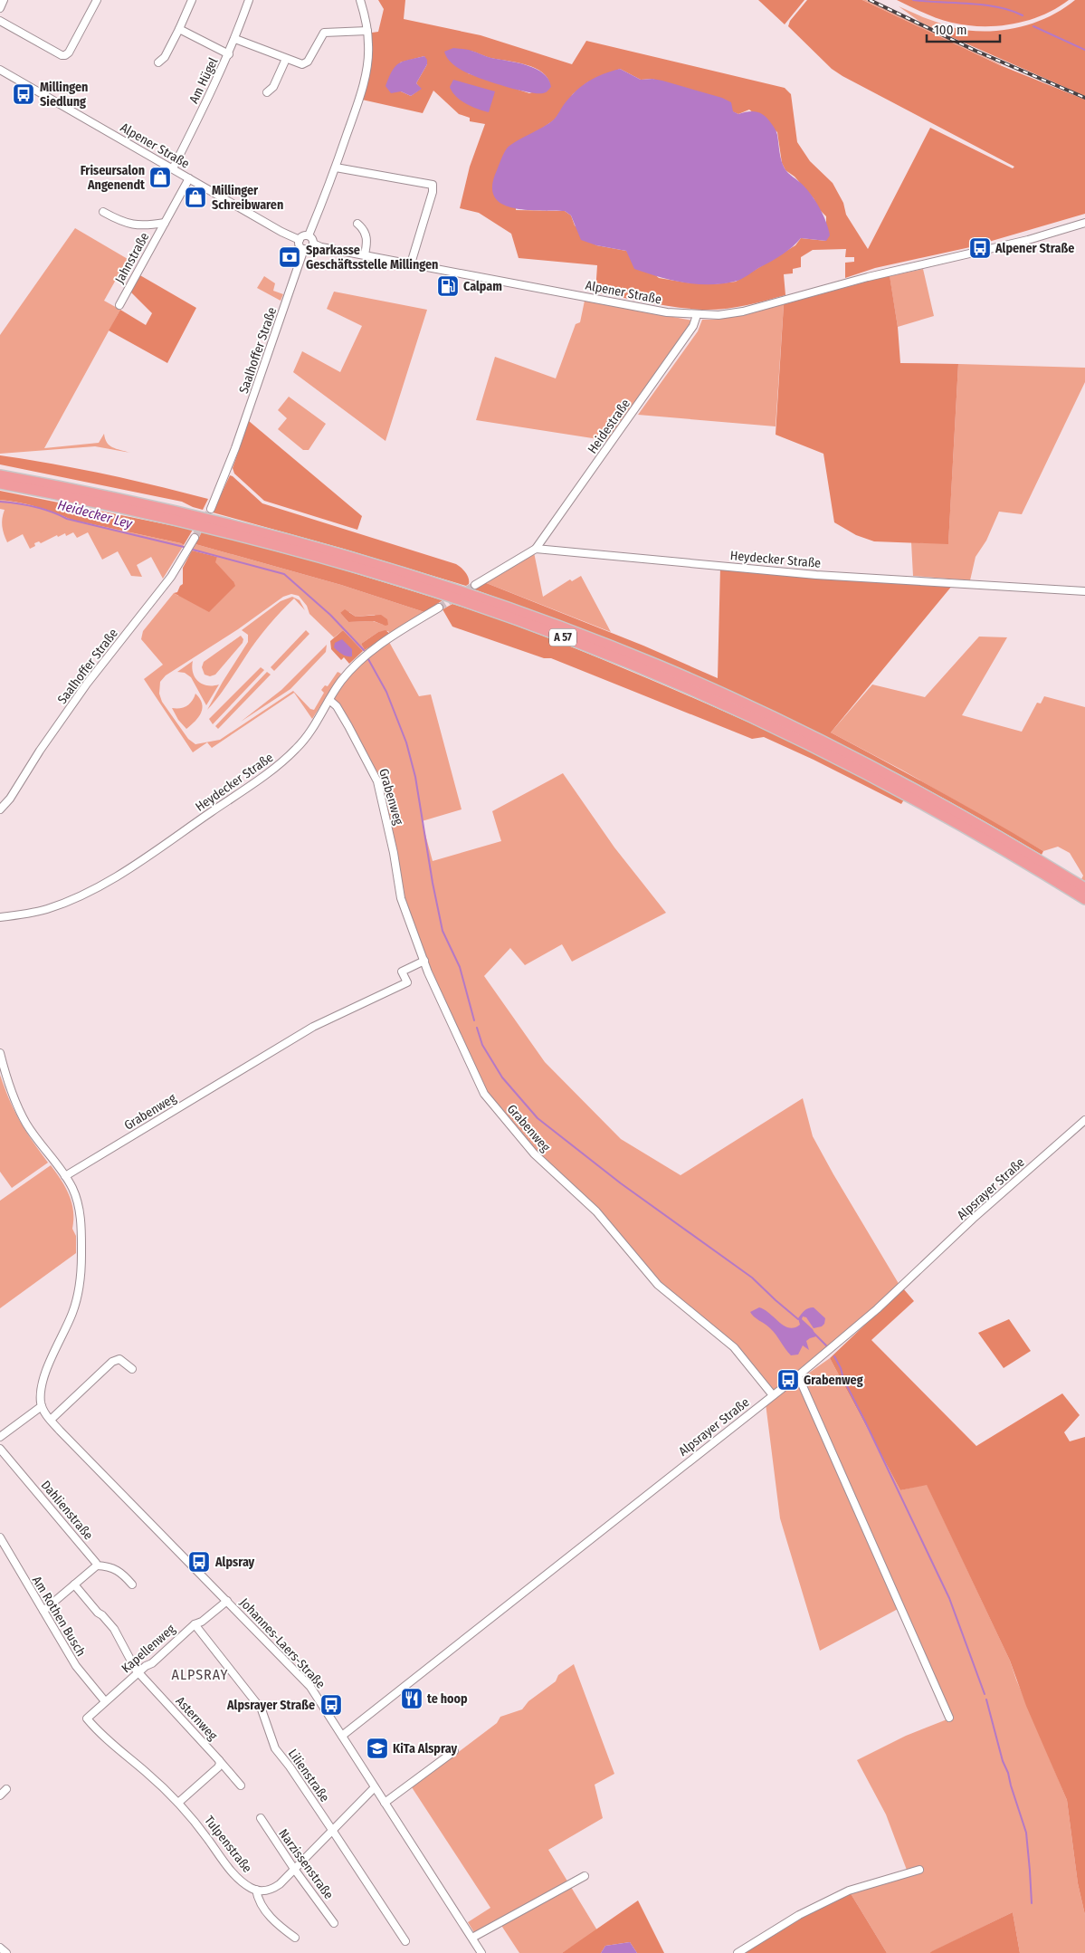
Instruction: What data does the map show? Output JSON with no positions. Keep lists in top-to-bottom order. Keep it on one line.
{"streets":{"highway":["A 57"],"street":["Am Hügel","Alpener Straße","Jahnstraße","Saalhoffer Straße","Heidestraße","Heydecker Straße","Grabenweg","Alpsrayer Straße","Dahlienstraße","Am Rothen Busch","Johannes-Laers-Straße","Kapellenweg","Asternweg","Lilienstraße","Tulpenstraße","Narzissenstraße"]},"crossings":[["Am Hügel","Alpener Straße"],["Alpener Straße","Jahnstraße"],["Alpener Straße","Saalhoffer Straße"],["Alpener Straße","Heidestraße"],["Heidestraße","Heydecker Straße"],["Heydecker Straße","Grabenweg"],["Grabenweg","Alpsrayer Straße"],["Alpsrayer Straße","Johannes-Laers-Straße"],["Am Rothen Busch","Kapellenweg"],["Johannes-Laers-Straße","Kapellenweg"],["Kapellenweg","Asternweg"],["Kapellenweg","Lilienstraße"],["Kapellenweg","Tulpenstraße"]],"districts":["ALPSRAY"],"water":["Heidecker Ley"],"places":{"bus stop":["Millingen Siedlung","Alpener Straße","Grabenweg","Alpsray","Alpsrayer Straße"],"shop":["Friseursalon Angenendt","Millinger Schreibwaren"],"bank":["Sparkasse Geschäftsstelle Millingen"],"fuel station":["Calpam"],"restaurant":["te hoop"],"school or university":["KiTa Alspray"]},"scale_bar":"100 m"}
